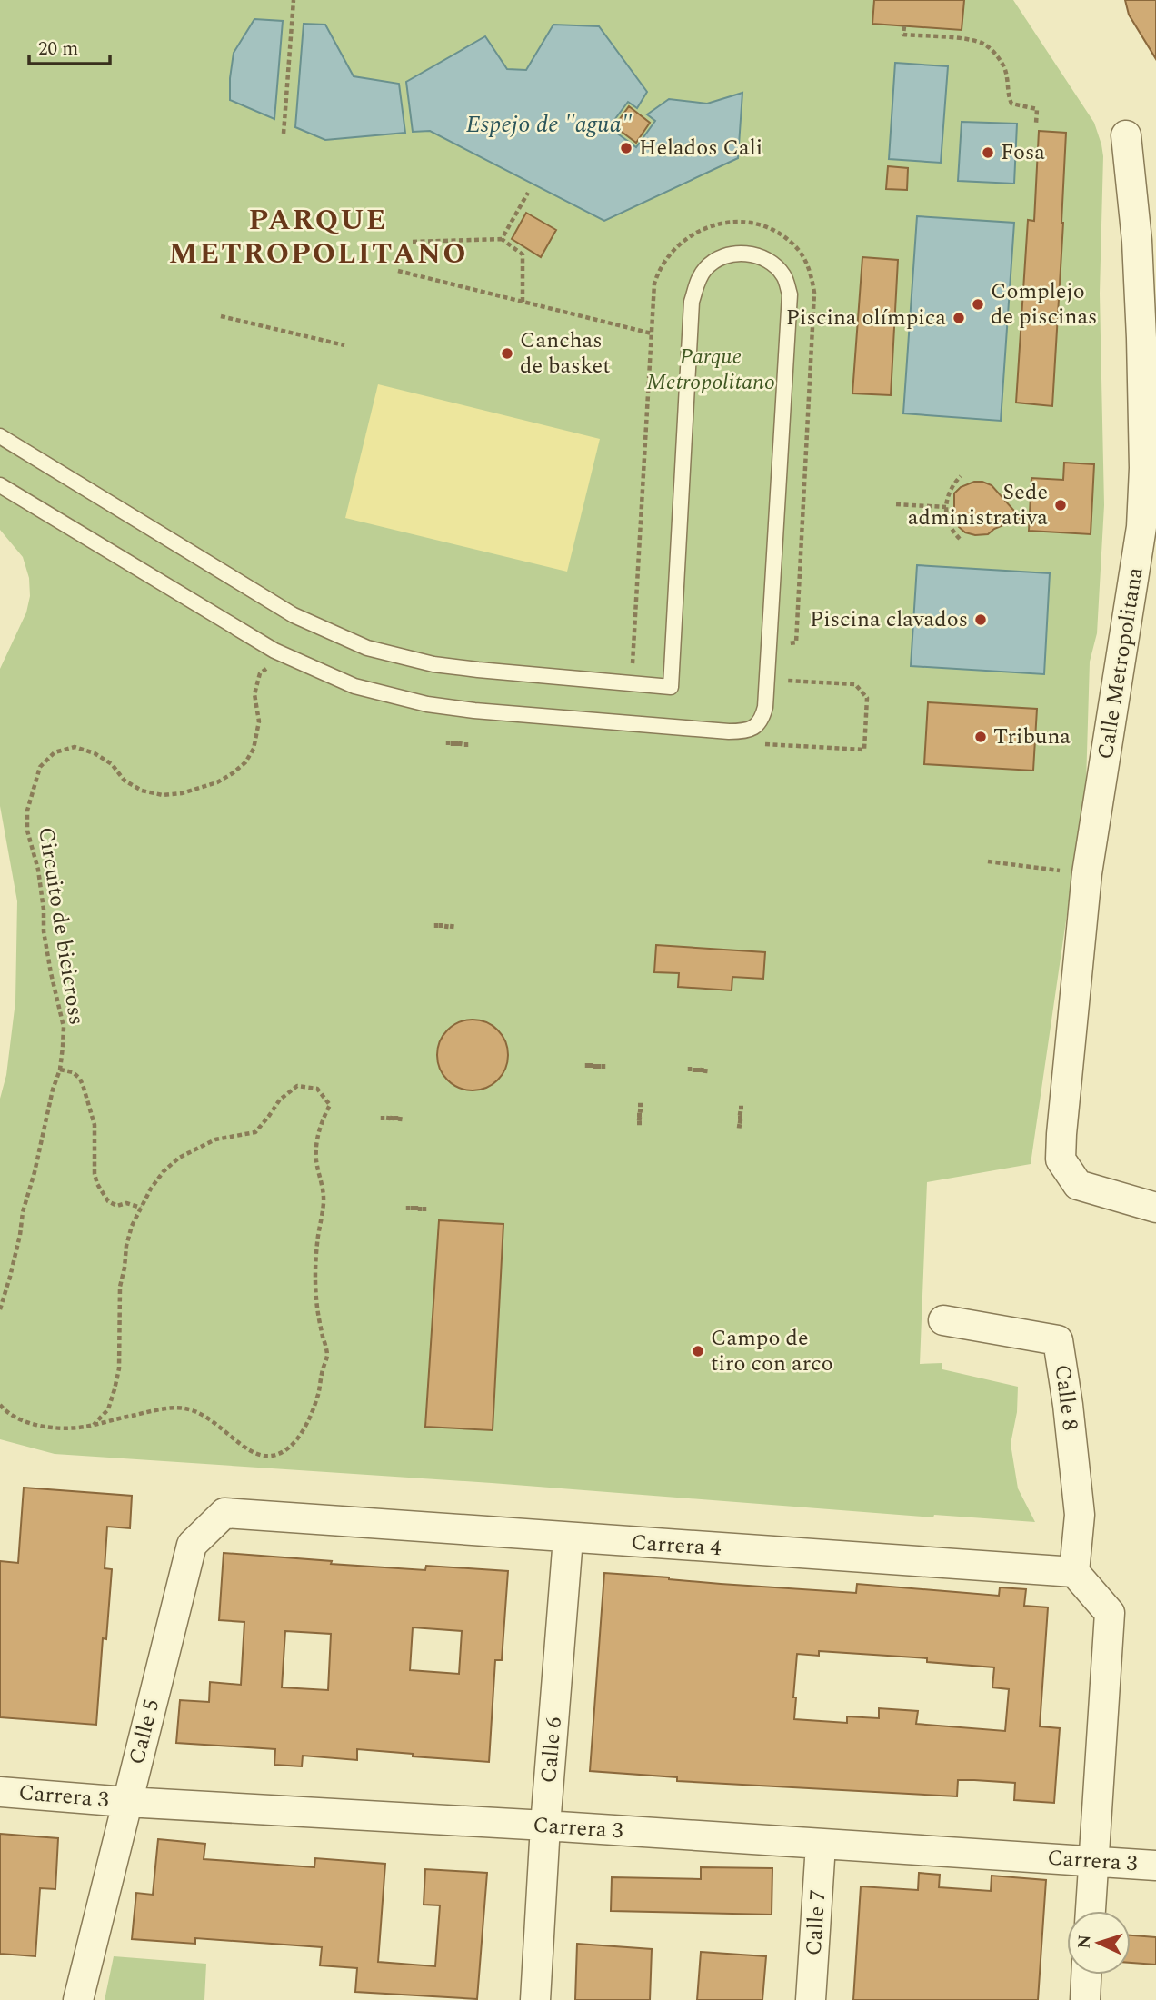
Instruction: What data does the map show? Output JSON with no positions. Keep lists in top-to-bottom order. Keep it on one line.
{"streets":{"street":["Calle Metropolitana","Calle 8","Carrera 4","Calle 5","Calle 6","Carrera 3","Calle 7"],"path":["Circuito de bicicross"]},"crossings":[["Calle 8","Carrera 4"],["Carrera 4","Calle 5"],["Carrera 4","Calle 6"],["Calle 5","Carrera 3"],["Calle 6","Carrera 3"],["Carrera 3","Calle 7"]],"districts":["PARQUE METROPOLITANO"],"water":["Espejo de \"agua\""],"parks":["Parque Metropolitano"],"places":["Helados Cali","Fosa","Complejo de piscinas","Piscina olímpica","Canchas de basket","Sede administrativa","Piscina clavados","Tribuna","Campo de tiro con arco"],"scale_bar":"20 m","north":"left"}
